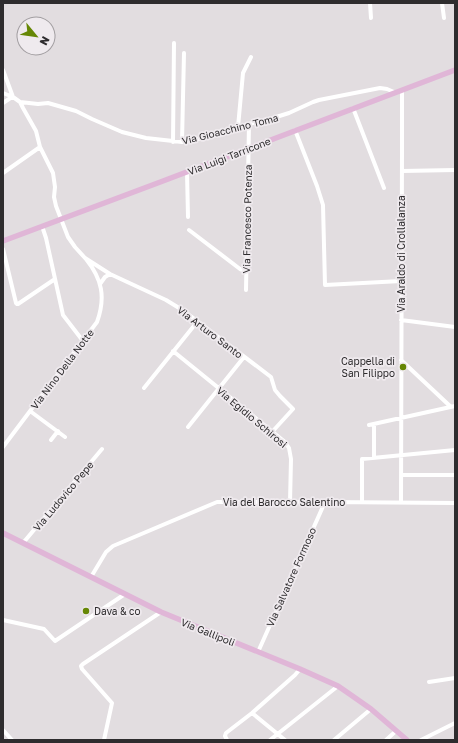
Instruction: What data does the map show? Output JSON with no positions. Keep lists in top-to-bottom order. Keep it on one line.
{"streets":{"main road":["Via Luigi Tarricone","Via Gallipoli"],"street":["Via Gioacchino Toma","Via Francesco Potenza","Via Araldo di Crollalanza","Via Arturo Santo","Via Nino Della Notte","Via Egidio Schirosi","Via Ludovico Pepe","Via del Barocco Salentino","Via Salvatore Formoso"]},"crossings":[["Via Gioacchino Toma","Via Luigi Tarricone"],["Via Gioacchino Toma","Via Francesco Potenza"],["Via Gioacchino Toma","Via Arturo Santo"],["Via Luigi Tarricone","Via Francesco Potenza"],["Via Luigi Tarricone","Via Araldo di Crollalanza"],["Via Luigi Tarricone","Via Arturo Santo"],["Via Araldo di Crollalanza","Via del Barocco Salentino"],["Via Arturo Santo","Via Nino Della Notte"],["Via Arturo Santo","Via Egidio Schirosi"],["Via Egidio Schirosi","Via del Barocco Salentino"],["Via Ludovico Pepe","Via Gallipoli"],["Via del Barocco Salentino","Via Salvatore Formoso"],["Via del Barocco Salentino","Via Gallipoli"],["Via Salvatore Formoso","Via Gallipoli"]],"places":["Cappella di San Filippo","Dava & co"],"north":"bottom right"}
